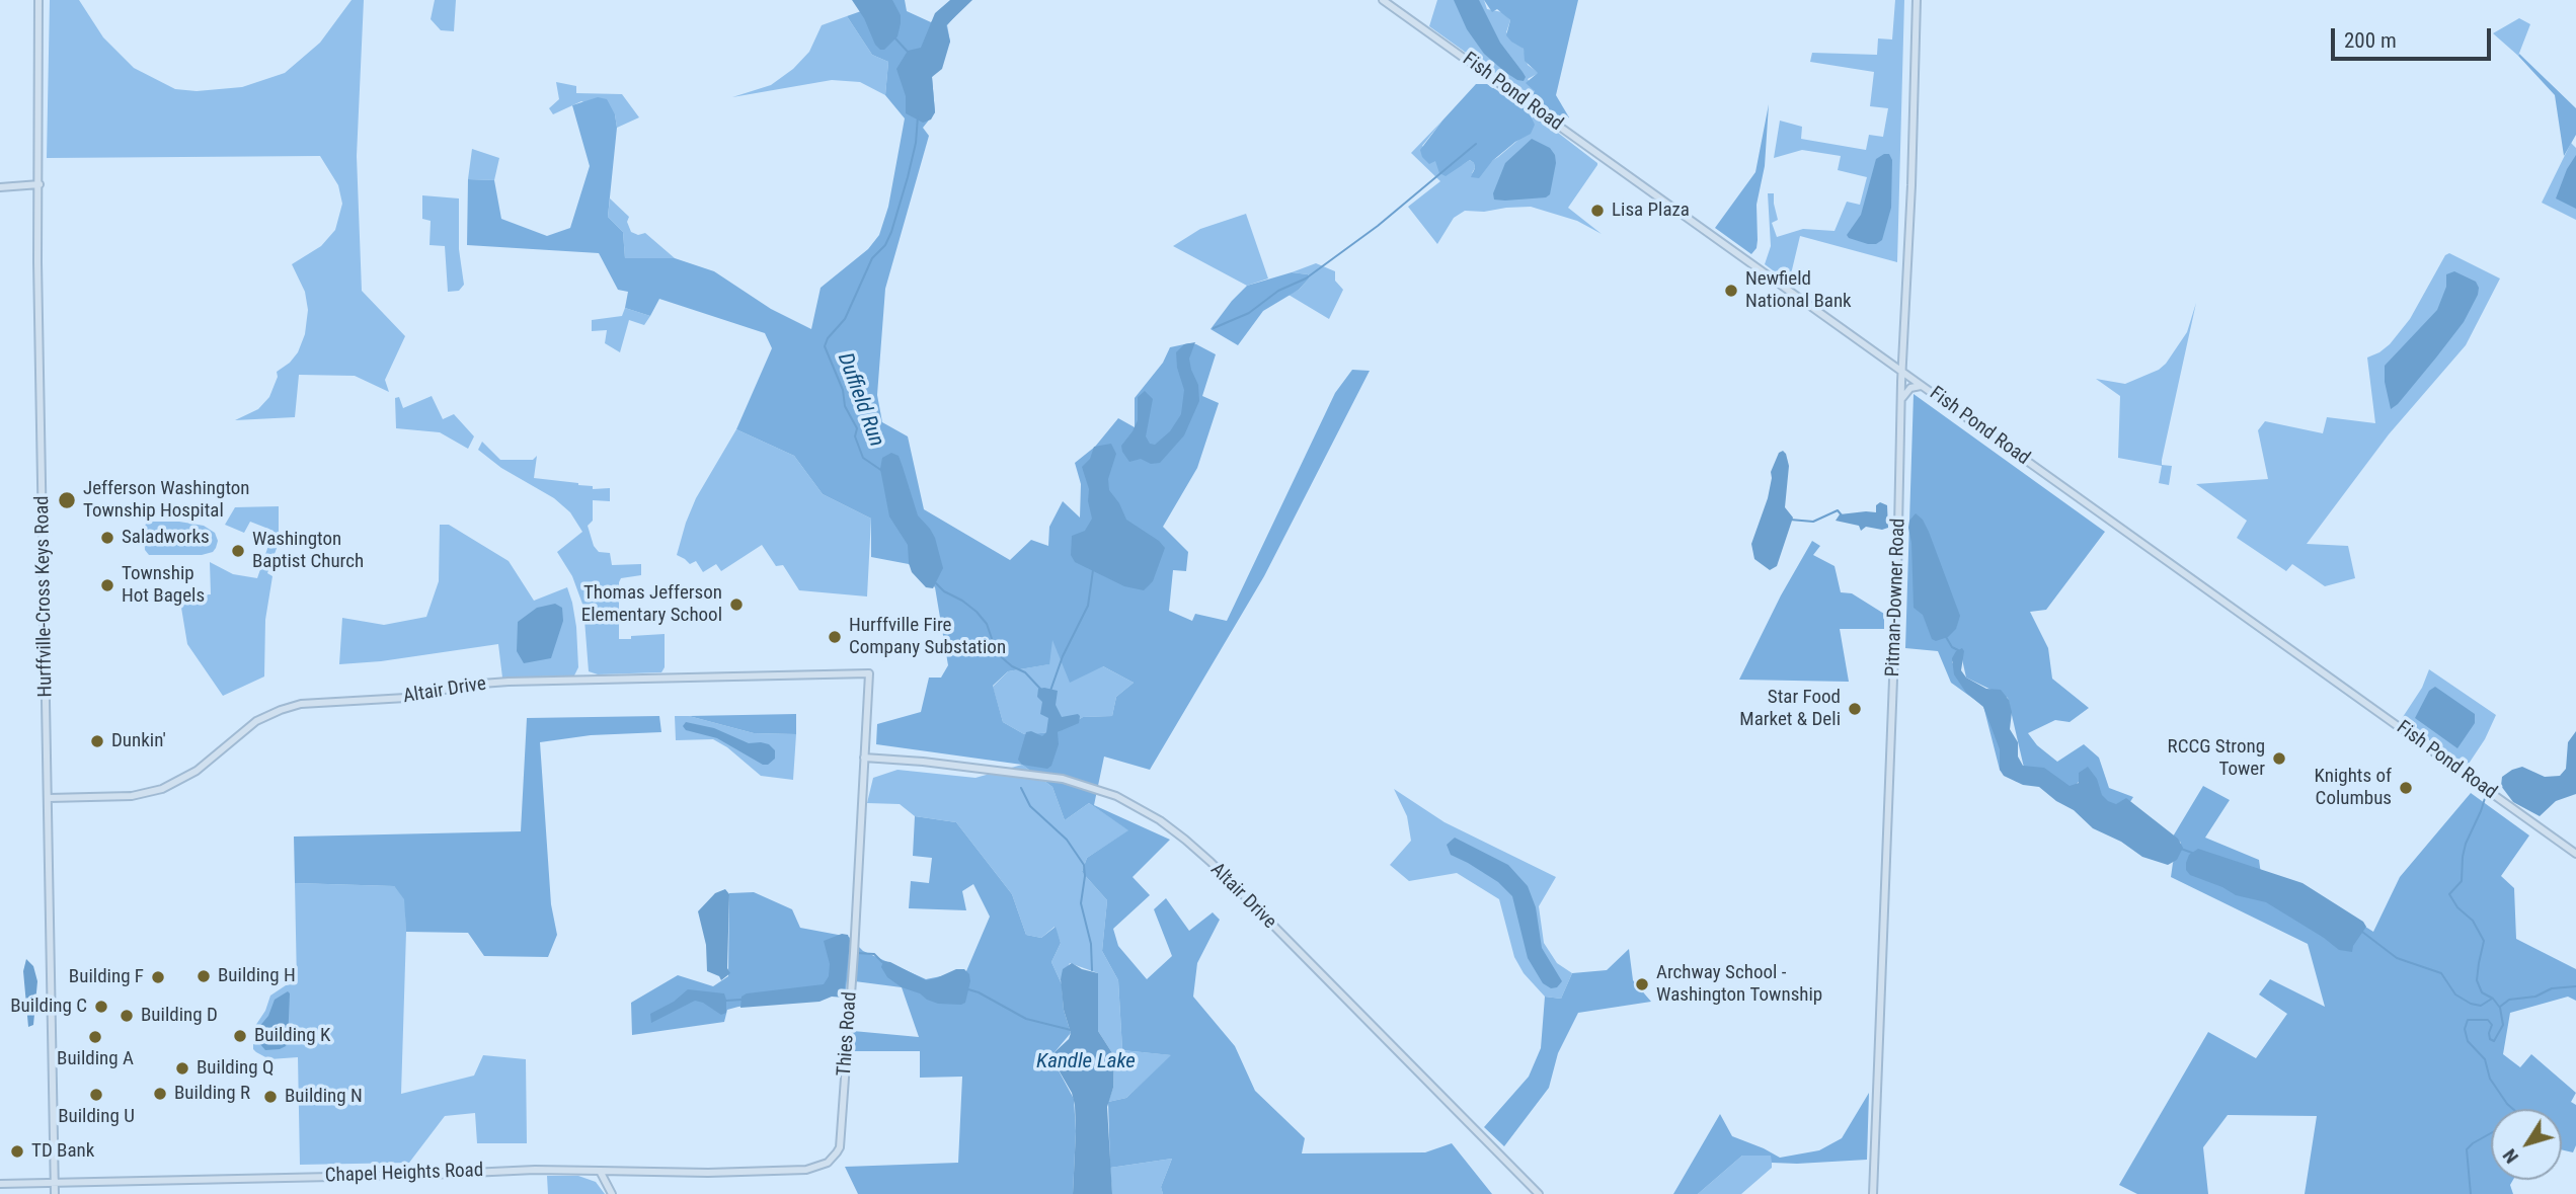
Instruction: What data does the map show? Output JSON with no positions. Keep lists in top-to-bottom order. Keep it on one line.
{"streets":{"street":["Fish Pond Road","Hurffville-Cross Keys Road","Pitman-Downer Road","Altair Drive","Thies Road","Chapel Heights Road"]},"crossings":[["Fish Pond Road","Pitman-Downer Road"],["Hurffville-Cross Keys Road","Altair Drive"],["Hurffville-Cross Keys Road","Chapel Heights Road"],["Altair Drive","Thies Road"],["Thies Road","Chapel Heights Road"]],"water":["Duffield Run","Kandle Lake"],"places":["Lisa Plaza","Newfield National Bank","Jefferson Washington Township Hospital","Saladworks","Washington Baptist Church","Township Hot Bagels","Thomas Jefferson Elementary School","Hurffville Fire Company Substation","Star Food Market & Deli","Dunkin'","RCCG Strong Tower","Knights of Columbus","Building H","Building F","Archway School - Washington Township","Building C","Building D","Building K","Building A","Building Q","Building R","Building U","Building N","TD Bank"],"scale_bar":"200 m","north":"bottom left"}
